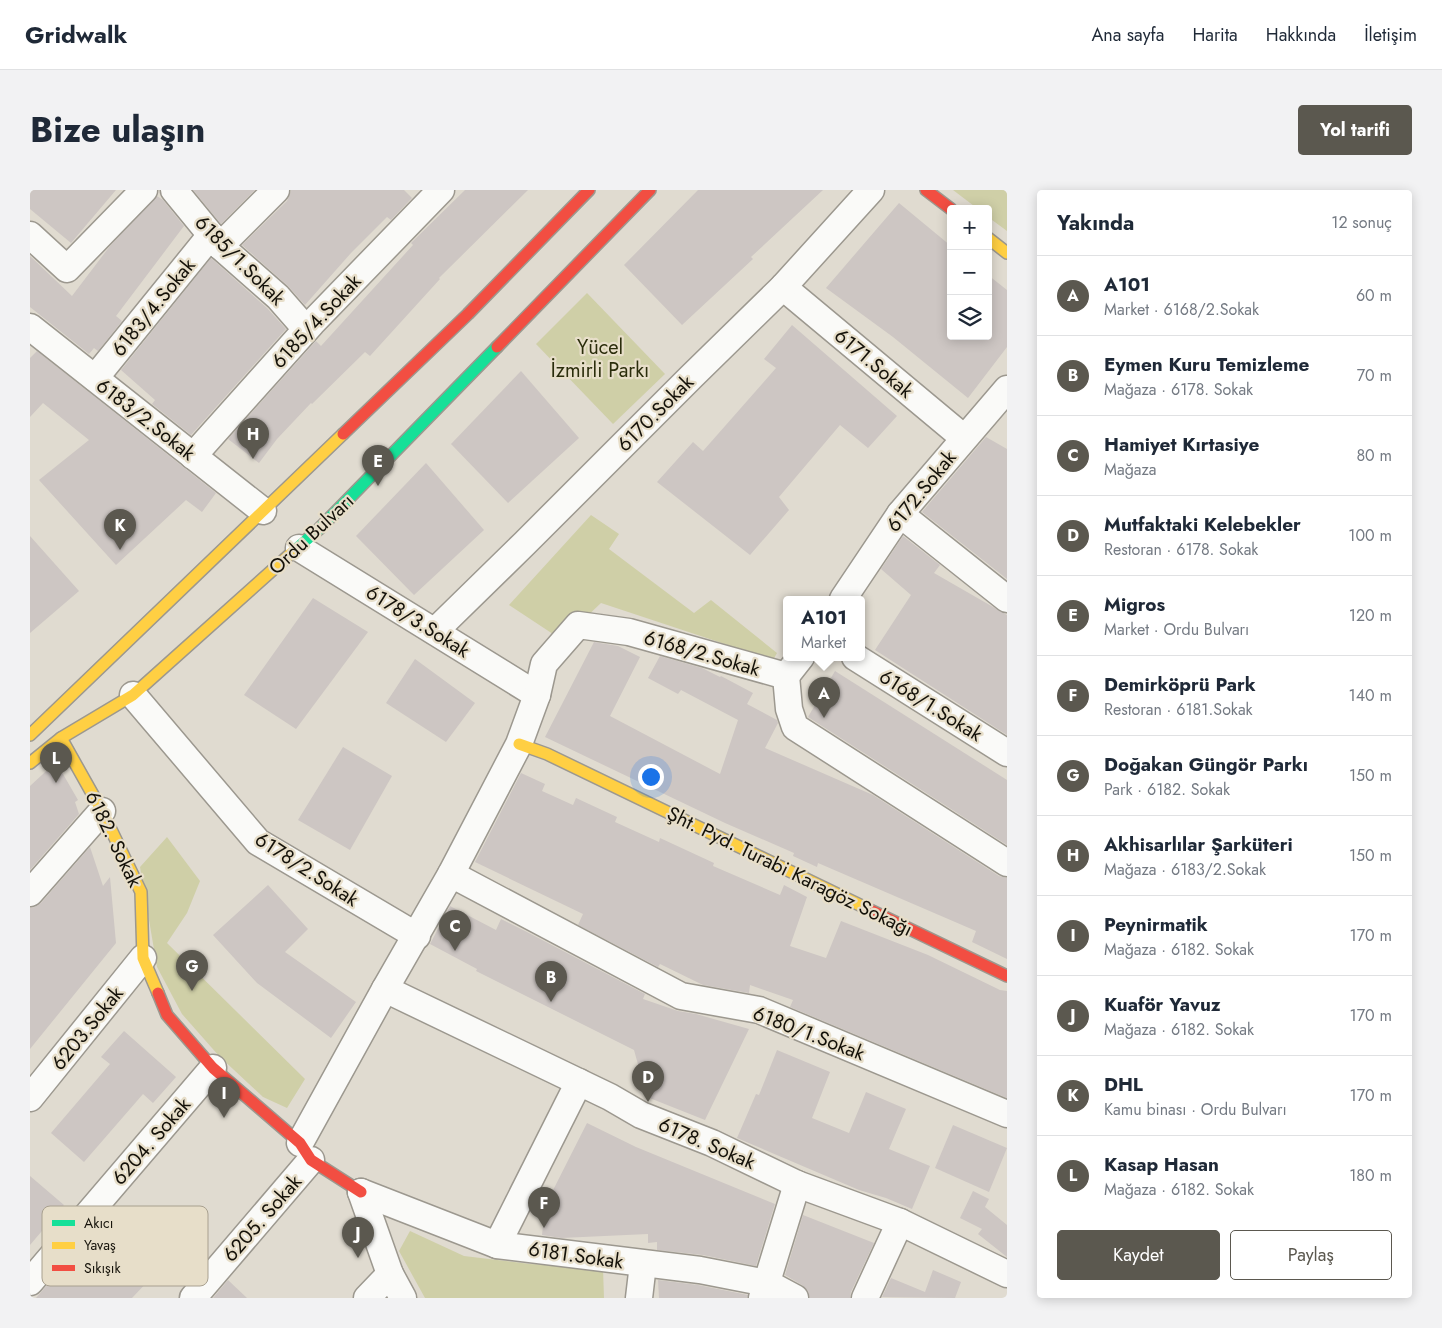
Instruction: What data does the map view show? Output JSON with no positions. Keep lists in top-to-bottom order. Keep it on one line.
{"streets":{"main road":["Ordu Bulvarı","6182. Sokak","Şht. Pyd. Turabi Karagöz Sokağı"],"street":["6185/1.Sokak","6183/4.Sokak","6185/4.Sokak","6171.Sokak","6170.Sokak","6183/2.Sokak","6172.Sokak","6178/3.Sokak","6168/2.Sokak","6168/1.Sokak","6178/2.Sokak","6203.Sokak","6180/1.Sokak","6204. Sokak","6178. Sokak","6205. Sokak","6181.Sokak"]},"crossings":[["6185/1.Sokak","6183/4.Sokak"],["6185/1.Sokak","6185/4.Sokak"],["6183/4.Sokak","6183/2.Sokak"],["6185/4.Sokak","6183/2.Sokak"],["6171.Sokak","6170.Sokak"],["6171.Sokak","6172.Sokak"],["6170.Sokak","6178/3.Sokak"],["Ordu Bulvarı","6178/3.Sokak"],["Ordu Bulvarı","6182. Sokak"],["Ordu Bulvarı","6178/2.Sokak"],["6178/3.Sokak","6168/2.Sokak"],["6182. Sokak","6203.Sokak"],["6182. Sokak","6204. Sokak"],["6182. Sokak","6205. Sokak"],["6182. Sokak","6181.Sokak"]],"parks":["Yücel İzmirli Parkı"],"legend":["Akıcı","Yavaş","Sıkışık"],"page":{"header":"Gridwalk","nav":["Ana sayfa","Harita","Hakkında","İletişim"],"title":"Bize ulaşın","buttons":["Yol tarifi",["Kaydet","Paylaş"]],"heading":["Yakında","12 sonuç"],"map_buttons":["+","−"],"list":[{"mark":"A","name":"A101","note":"Market · 6168/2.Sokak","value":"60 m"},{"mark":"B","name":"Eymen Kuru Temizleme","note":"Mağaza · 6178. Sokak","value":"70 m"},{"mark":"C","name":"Hamiyet Kırtasiye","note":"Mağaza","value":"80 m"},{"mark":"D","name":"Mutfaktaki Kelebekler","note":"Restoran · 6178. Sokak","value":"100 m"},{"mark":"E","name":"Migros","note":"Market · Ordu Bulvarı","value":"120 m"},{"mark":"F","name":"Demirköprü Park","note":"Restoran · 6181.Sokak","value":"140 m"},{"mark":"G","name":"Doğakan Güngör Parkı","note":"Park · 6182. Sokak","value":"150 m"},{"mark":"H","name":"Akhisarlılar Şarküteri","note":"Mağaza · 6183/2.Sokak","value":"150 m"},{"mark":"I","name":"Peynirmatik","note":"Mağaza · 6182. Sokak","value":"170 m"},{"mark":"J","name":"Kuaför Yavuz","note":"Mağaza · 6182. Sokak","value":"170 m"},{"mark":"K","name":"DHL","note":"Kamu binası · Ordu Bulvarı","value":"170 m"},{"mark":"L","name":"Kasap Hasan","note":"Mağaza · 6182. Sokak","value":"180 m"}],"pins":["H","E","K","A","L","C","G","B","D","I","F","J"],"popup":["A101","Market"]}}
